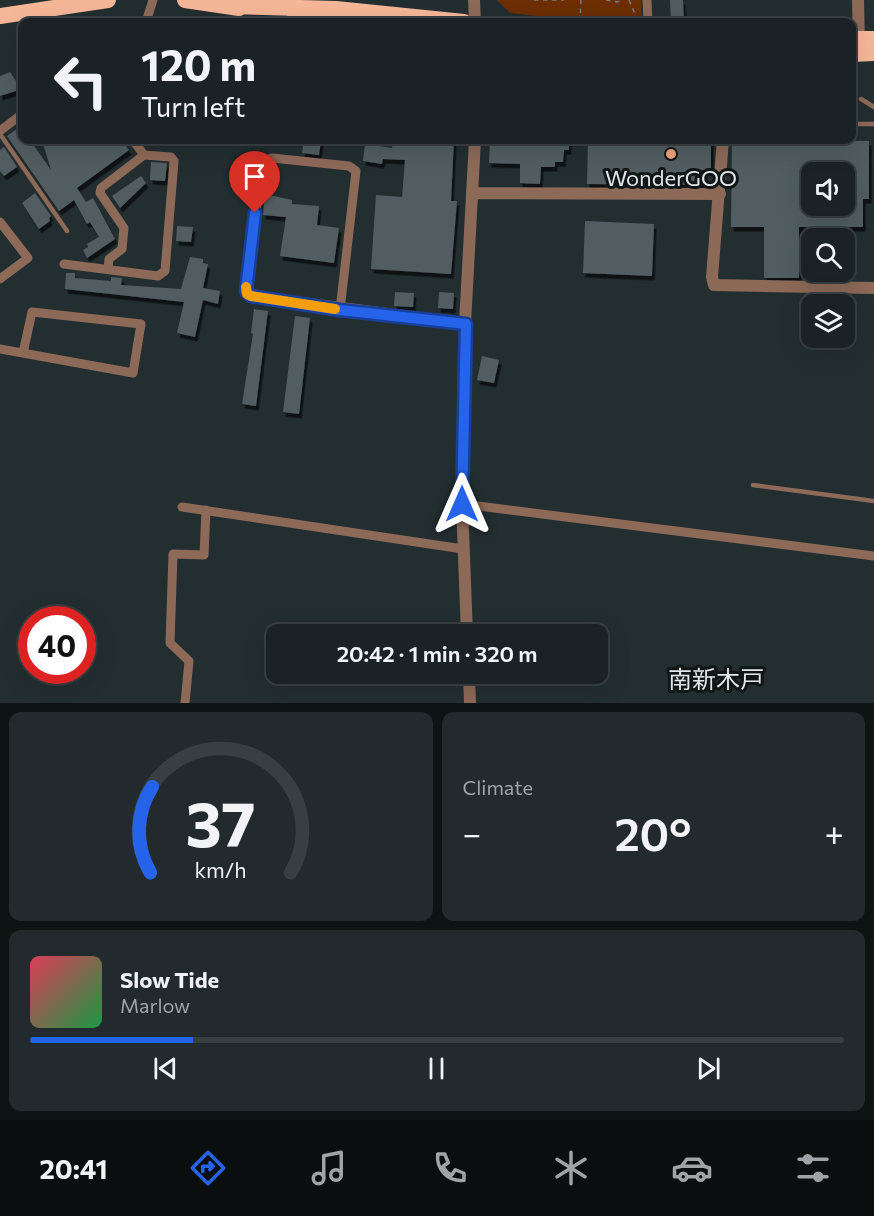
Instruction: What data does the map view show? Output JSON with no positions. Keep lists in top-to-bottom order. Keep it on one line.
{"districts":["南新木戸"],"places":["WonderGOO"],"page":{"turn":["120 m","Turn left"],"limit":"40","trip":"20:42 · 1 min · 320 m","tile":"Climate","heat":["−","20°","+"],"song":["Slow Tide","Marlow"],"tabs":"20:41","gauge":["37","km/h"]}}
